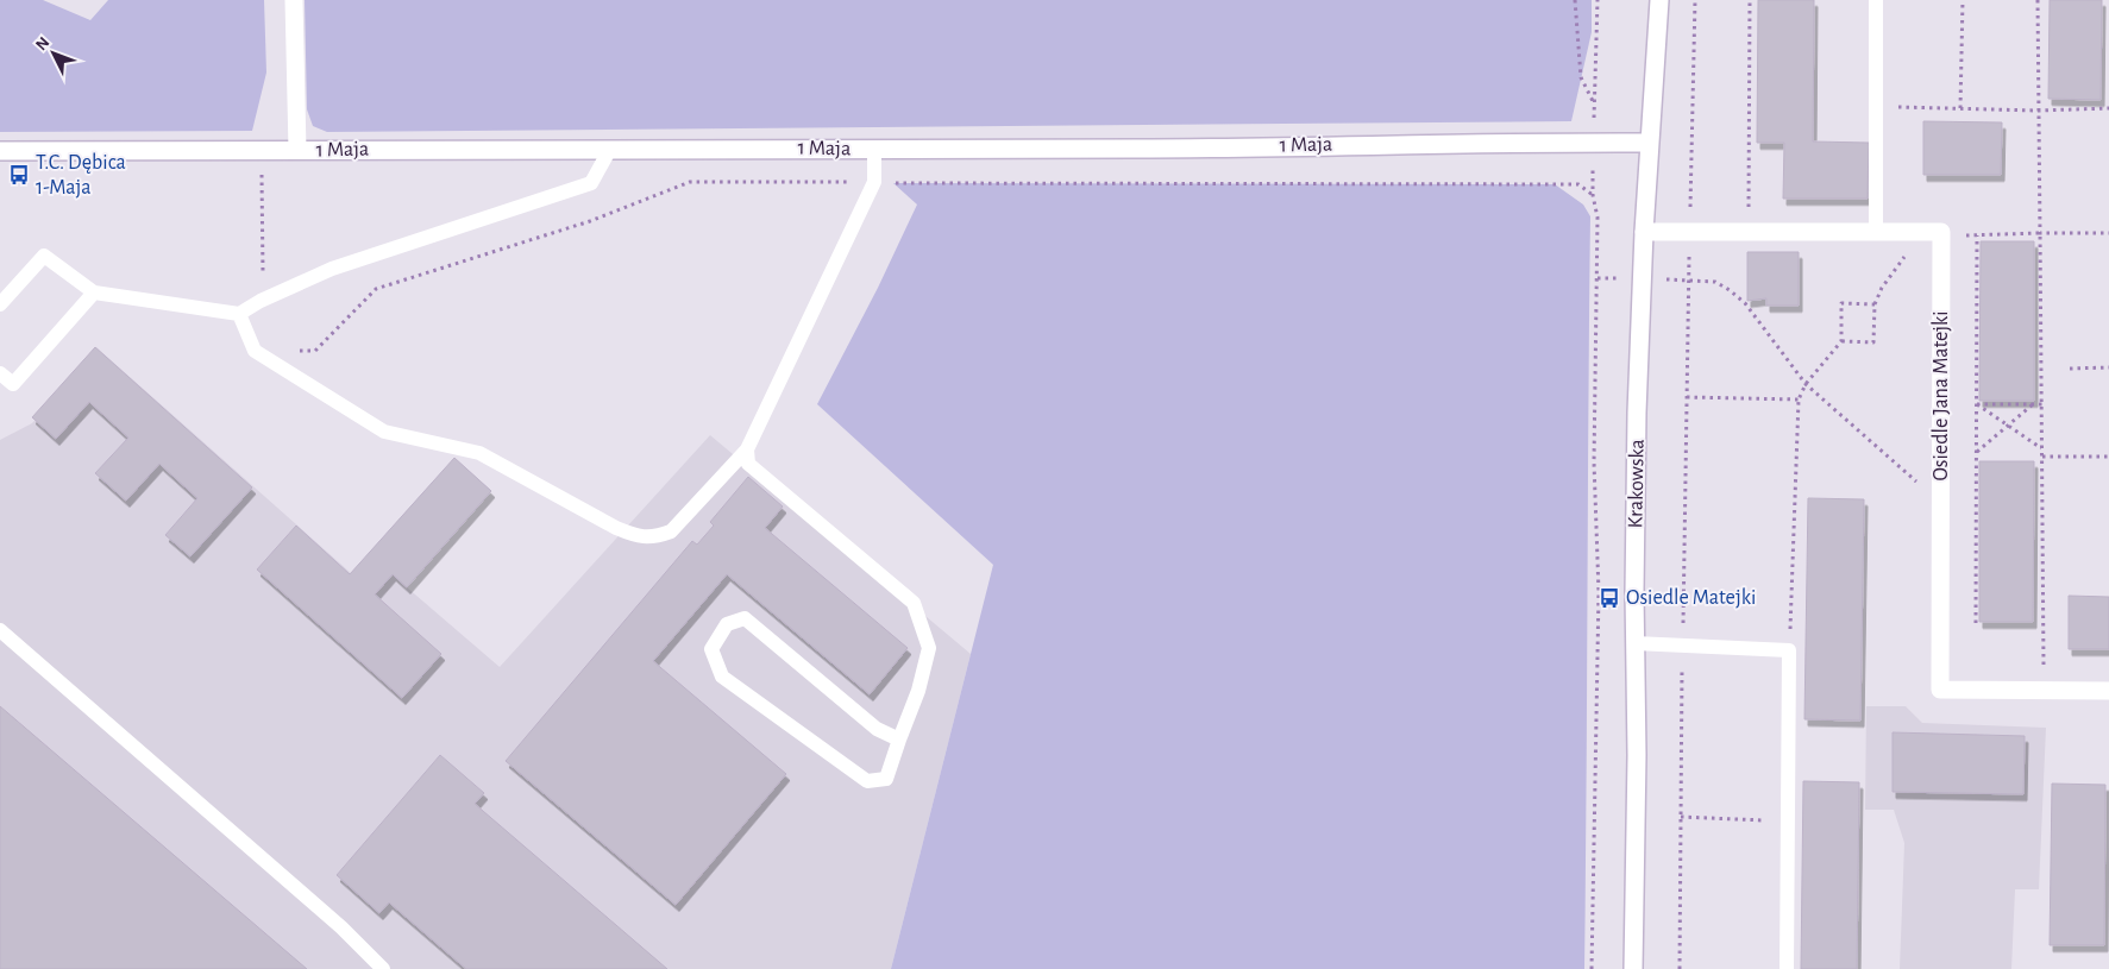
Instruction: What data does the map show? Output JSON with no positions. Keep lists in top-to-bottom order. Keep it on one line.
{"streets":{"street":["1 Maja","Osiedle Jana Matejki","Krakowska"]},"crossings":[["1 Maja","Krakowska"],["Osiedle Jana Matejki","Krakowska"]],"places":{"bus stop":["T.C. Dębica 1-Maja","Osiedle Matejki"]},"north":"top left"}
